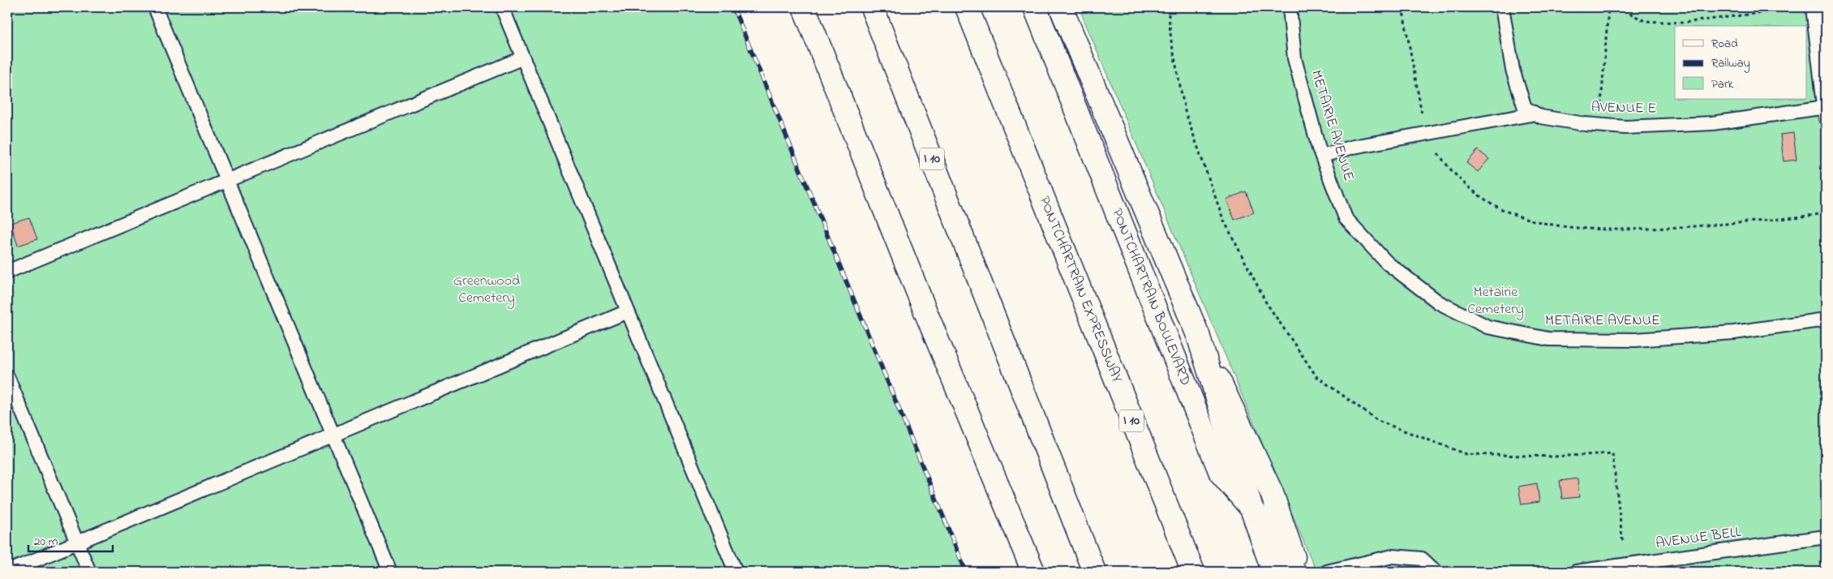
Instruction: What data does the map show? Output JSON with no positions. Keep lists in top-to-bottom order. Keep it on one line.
{"streets":{"main road":["I 10","PONTCHARTRAIN EXPRESSWAY","PONTCHARTRAIN BOULEVARD"],"lane":["AVENUE E","METAIRIE AVENUE","AVENUE BELL"]},"crossings":[["AVENUE E","METAIRIE AVENUE"]],"parks":["Greenwood Cemetery","Metairie Cemetery"],"legend":["Road","Railway","Park"],"scale_bar":"20 m"}
